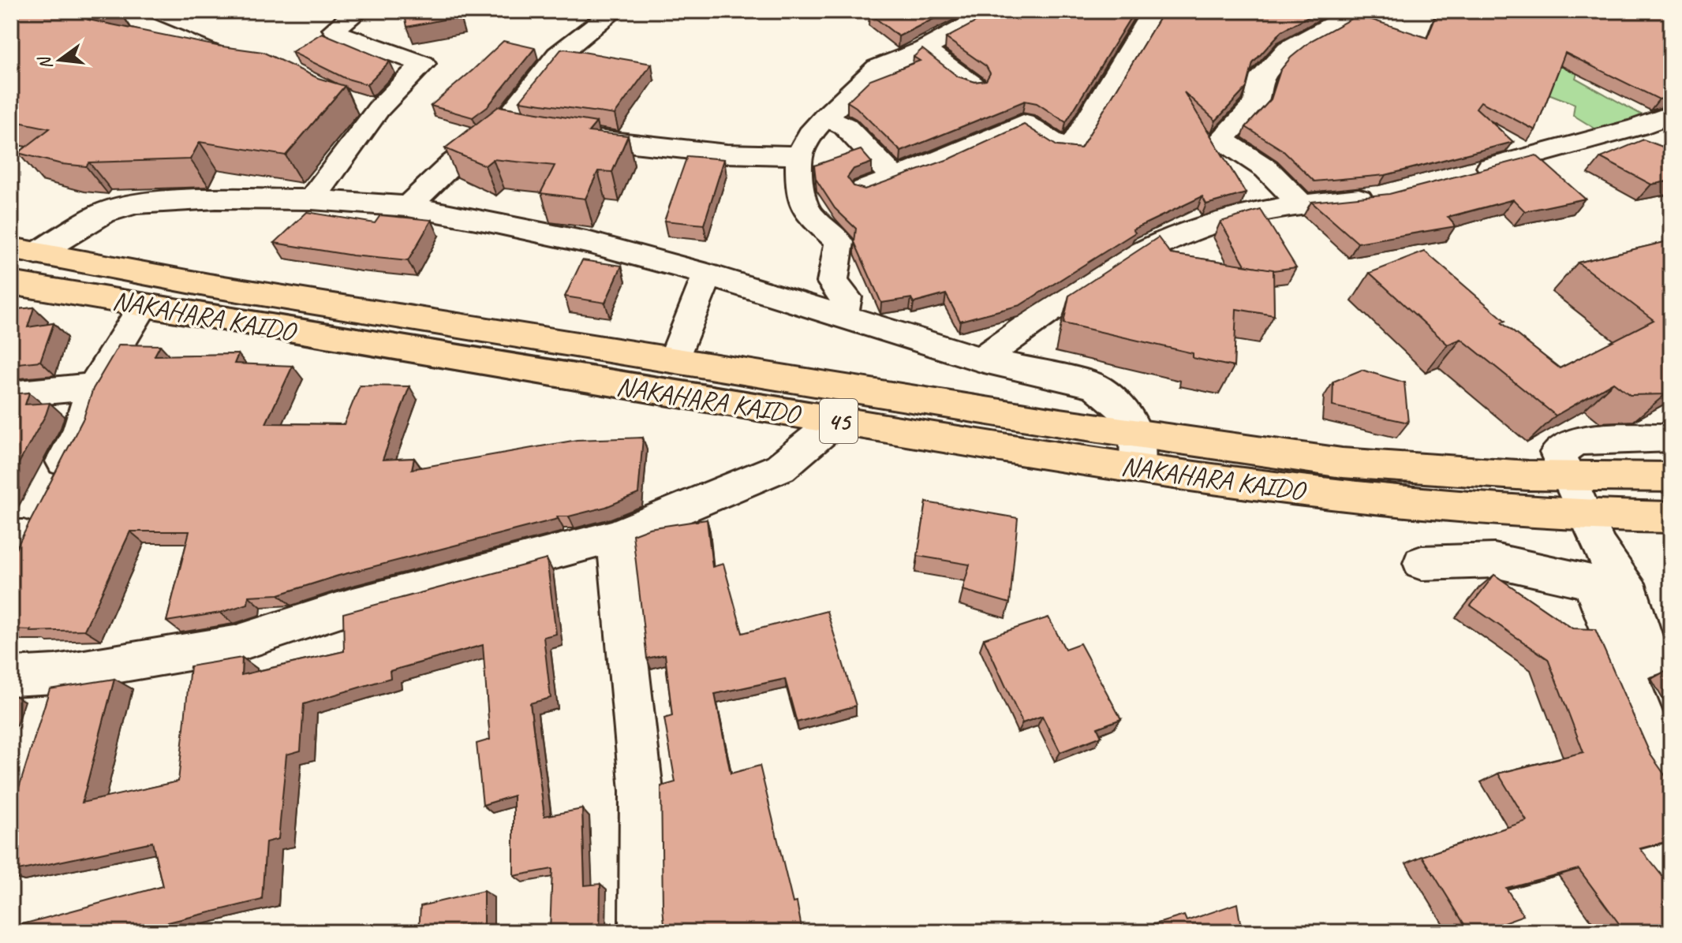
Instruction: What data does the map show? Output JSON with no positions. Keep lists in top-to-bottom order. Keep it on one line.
{"streets":{"main road":["NAKAHARA KAIDO","45"]},"north":"left"}
